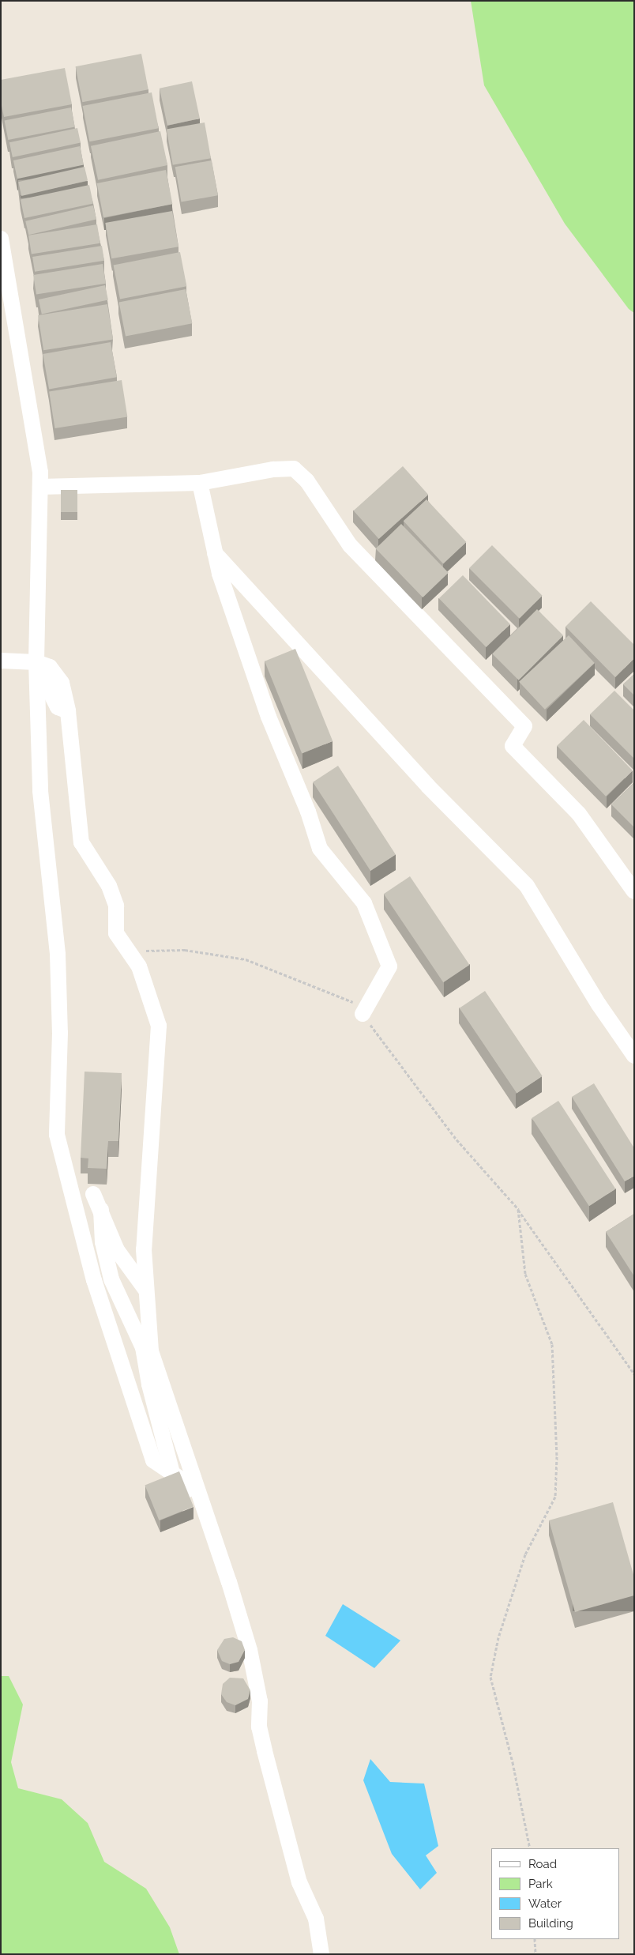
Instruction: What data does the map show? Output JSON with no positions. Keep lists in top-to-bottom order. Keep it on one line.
{"legend":["Road","Park","Water","Building"]}
